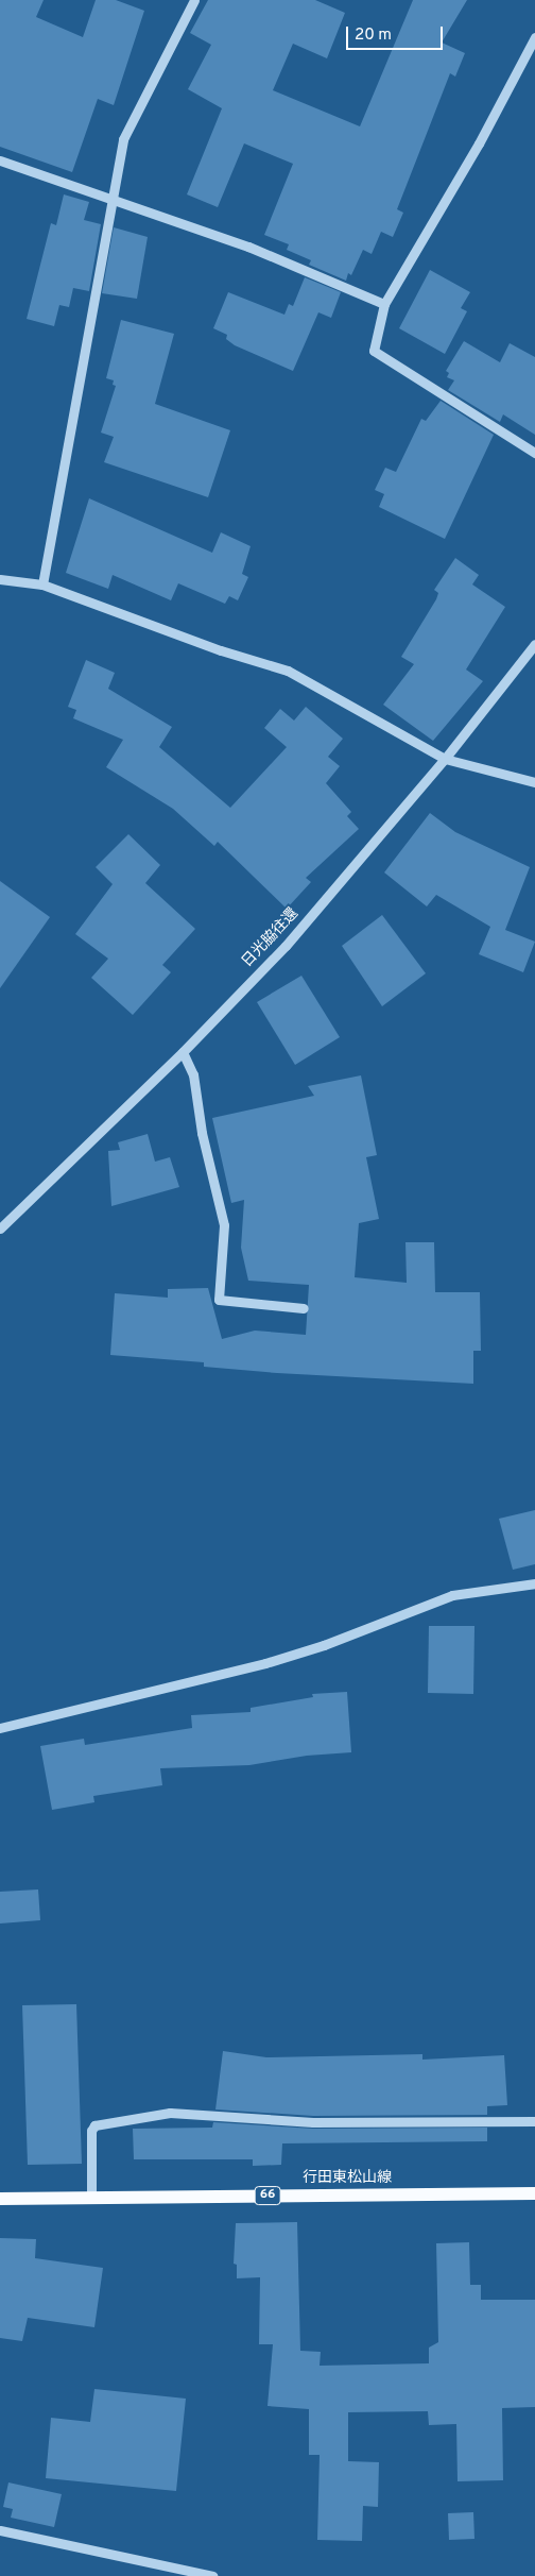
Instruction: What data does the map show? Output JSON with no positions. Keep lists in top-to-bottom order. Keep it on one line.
{"streets":{"main road":["行田東松山線","66"],"street":["日光脇往還"]},"scale_bar":"20 m"}
